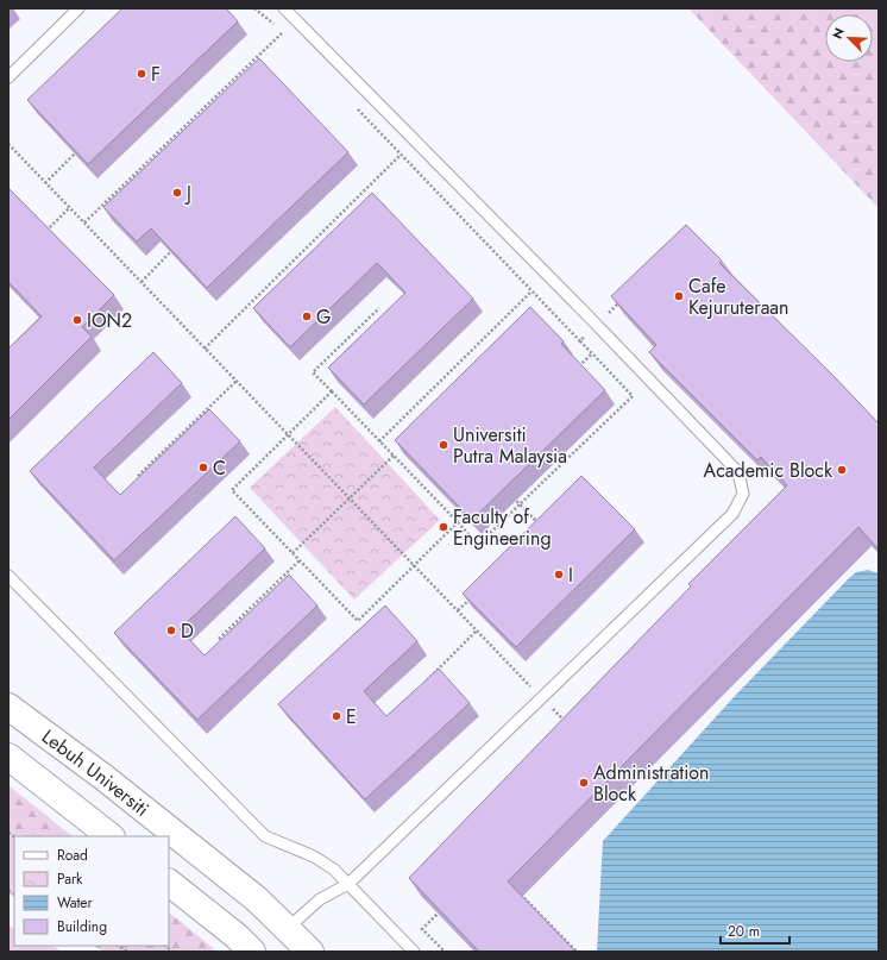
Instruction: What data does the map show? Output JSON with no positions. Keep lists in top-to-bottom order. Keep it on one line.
{"streets":{"street":["Lebuh Universiti"]},"places":["F","J","Cafe Kejuruteraan","G","ION2","Universiti Putra Malaysia","C","Academic Block","Faculty of Engineering","I","D","E","Administration Block"],"legend":["Road","Park","Water","Building"],"scale_bar":"20 m","north":"top left"}
